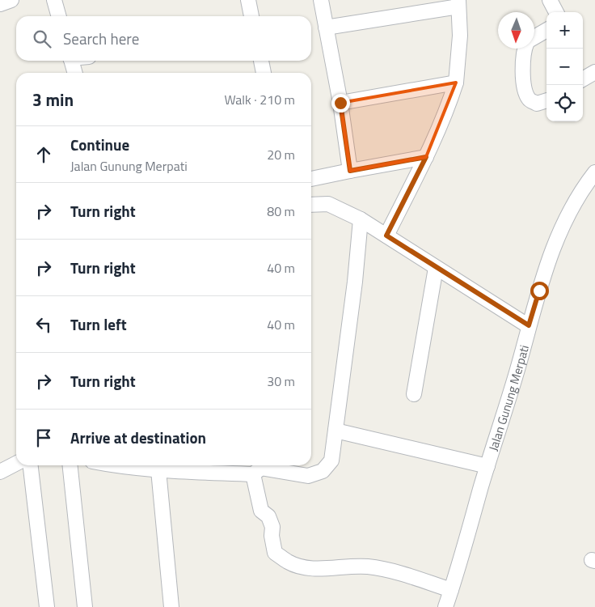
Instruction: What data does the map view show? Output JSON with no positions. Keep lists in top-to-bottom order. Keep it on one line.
{"streets":{"street":["Jalan Gunung Merpati"]},"north":"bottom","page":{"map_buttons":["+","−"],"search":"Search here","heading":["3 min","Walk · 210 m"],"list":[["Continue","Jalan Gunung Merpati","20 m"],["Turn right","80 m"],["Turn right","40 m"],["Turn left","40 m"],["Turn right","30 m"],"Arrive at destination"]}}
